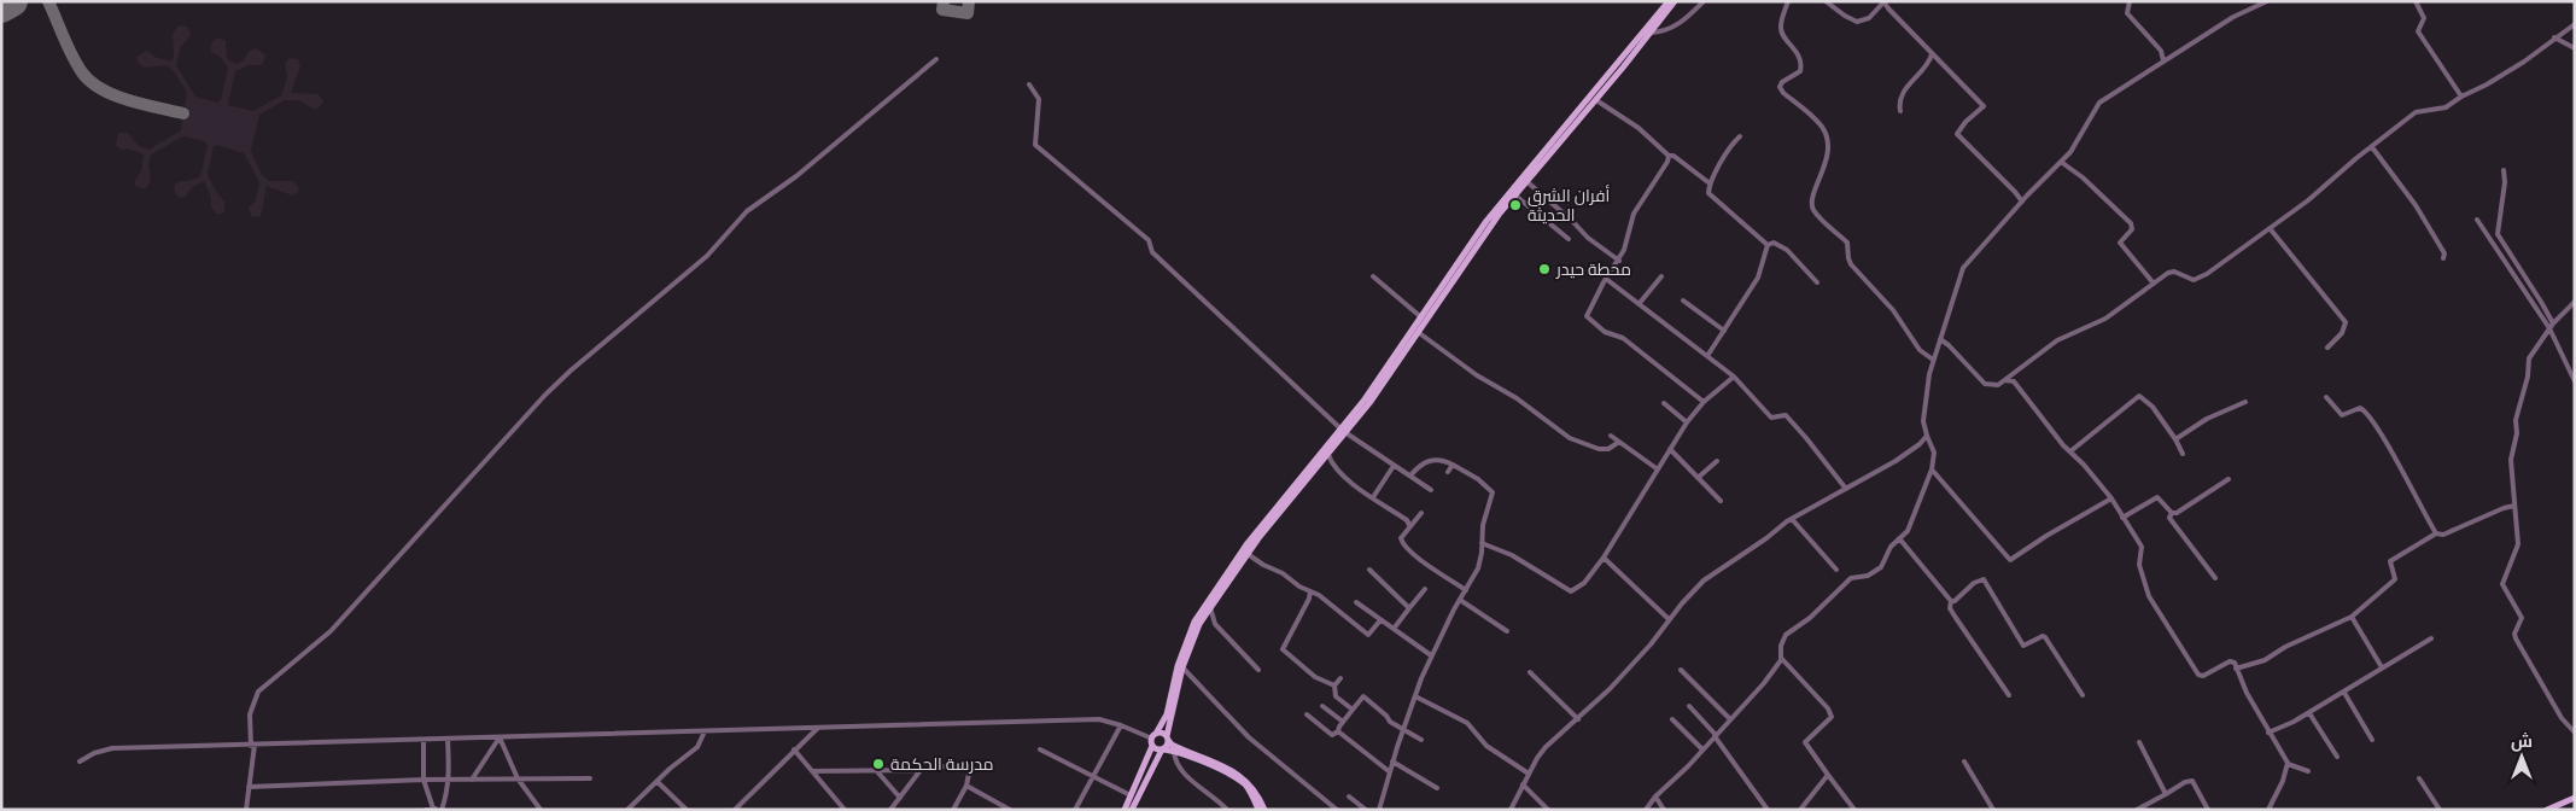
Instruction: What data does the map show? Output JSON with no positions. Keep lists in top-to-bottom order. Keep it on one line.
{"places":["أفران الشرق الحديثة","محطة حيدر","مدرسة الحكمة"],"north":"top"}
